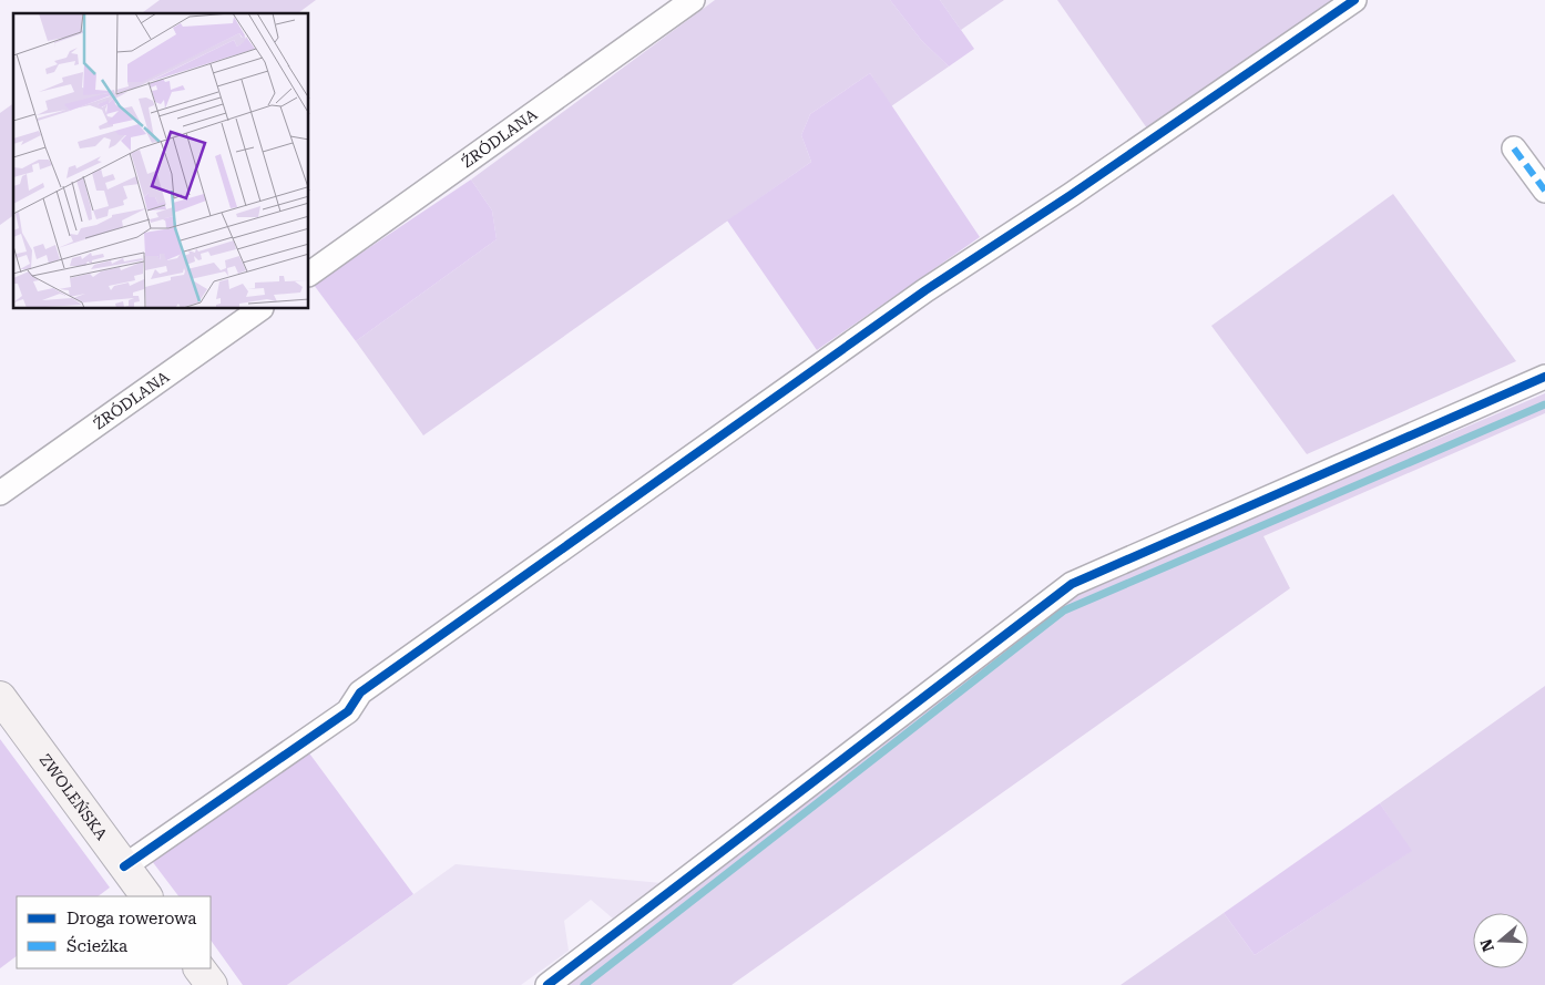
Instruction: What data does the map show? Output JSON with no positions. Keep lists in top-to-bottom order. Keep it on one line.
{"streets":{"street":["ŹRÓDLANA","ZWOLEŃSKA"]},"legend":["Droga rowerowa","Ścieżka"],"north":"left"}
